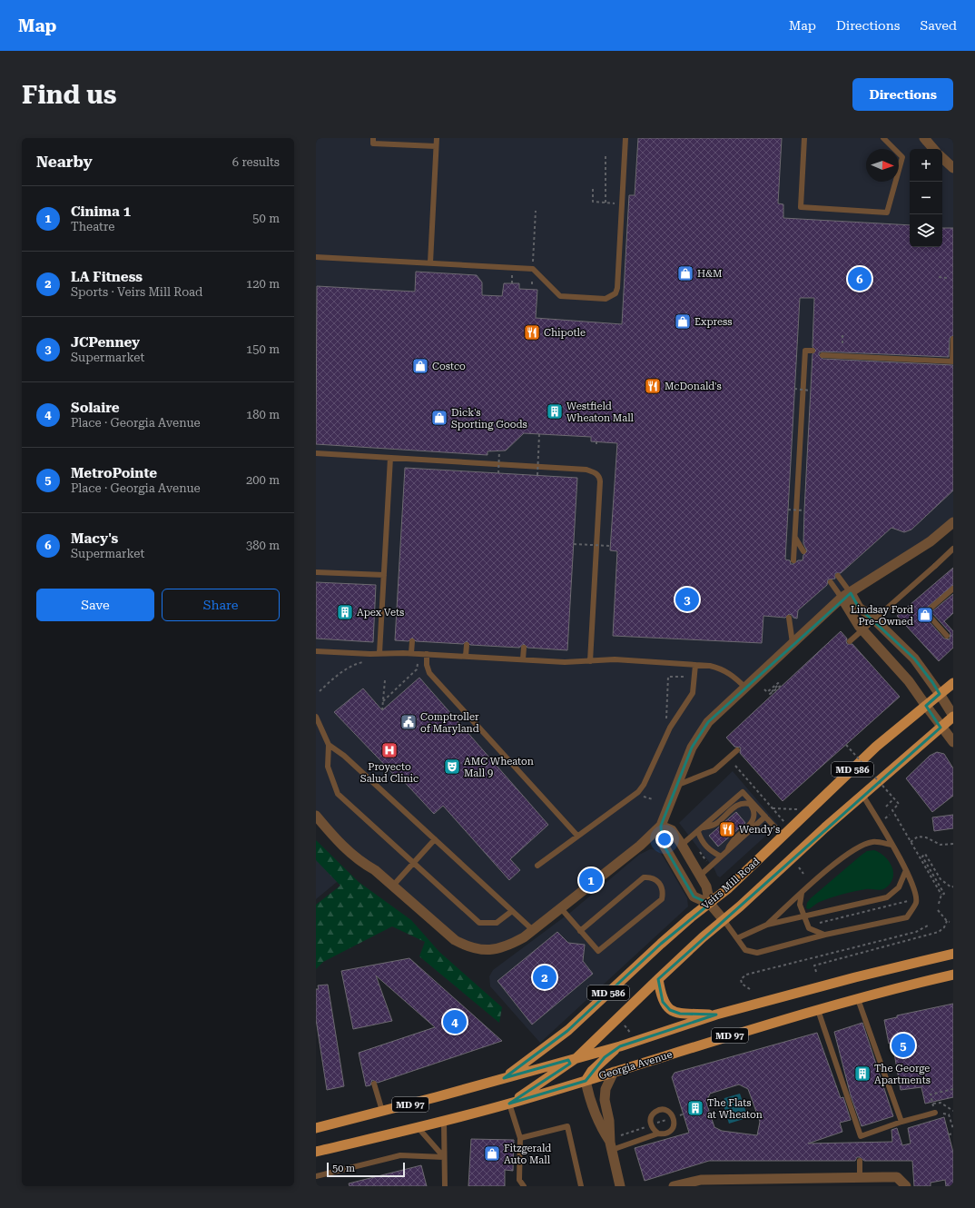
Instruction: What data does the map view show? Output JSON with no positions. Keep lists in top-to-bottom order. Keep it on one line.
{"streets":{"main road":["MD 586","Veirs Mill Road","MD 97","Georgia Avenue"]},"crossings":[["MD 586","MD 97"],["MD 586","Georgia Avenue"],["Veirs Mill Road","MD 97"]],"places":{"shop":["H&M","Express","Costco","Dick's Sporting Goods","Lindsay Ford Pre-Owned","Fitzgerald Auto Mall"],"restaurant":["Chipotle","McDonald's","Wendy's"],"building":["Westfield Wheaton Mall","Apex Vets","The George Apartments","The Flats at Wheaton"],"public building":["Comptroller of Maryland"],"hospital":["Proyecto Salud Clinic"],"theatre":["AMC Wheaton Mall 9"]},"scale_bar":"50 m","north":"right","page":{"header":"Map","nav":["Map","Directions","Saved"],"buttons":["Directions",["Save","Share"]],"title":"Find us","heading":["Nearby","6 results"],"map_buttons":["+","−"],"list":[{"mark":"1","name":"Cinima 1","note":"Theatre","value":"50 m"},{"mark":"2","name":"LA Fitness","note":"Sports · Veirs Mill Road","value":"120 m"},{"mark":"3","name":"JCPenney","note":"Supermarket","value":"150 m"},{"mark":"4","name":"Solaire","note":"Place · Georgia Avenue","value":"180 m"},{"mark":"5","name":"MetroPointe","note":"Place · Georgia Avenue","value":"200 m"},{"mark":"6","name":"Macy's","note":"Supermarket","value":"380 m"}],"pins":["6","3","1","2","4","5"],"scale":"50 m"}}
